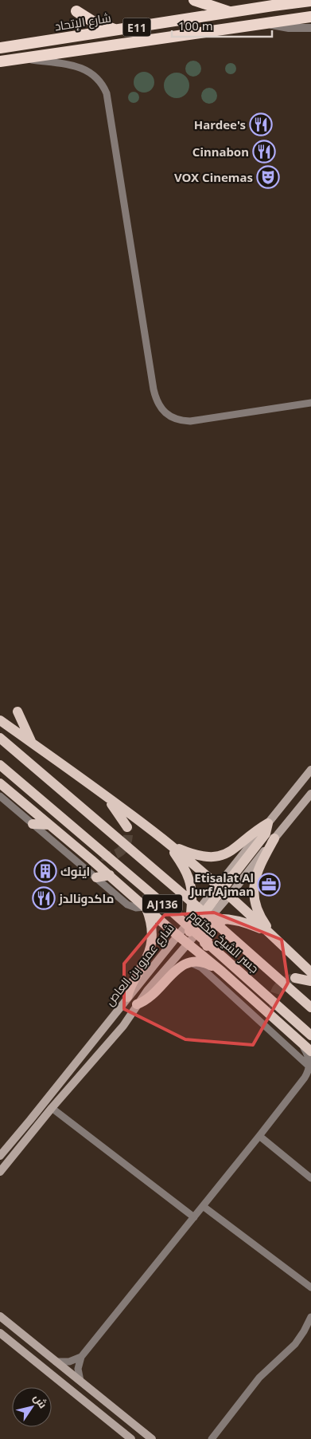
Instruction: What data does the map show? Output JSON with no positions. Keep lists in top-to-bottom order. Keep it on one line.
{"streets":{"highway":["شارع الإتحاد","E11"],"main road":["AJ136","جسر الشيخ مكتوم","شارع عمرو بن العاص"]},"places":{"restaurant":["Hardee's","Cinnabon","ماكدونالدز"],"theatre":["VOX Cinemas"],"building":["اينوك"],"office":["Etisalat Al Jurf Ajman"]},"scale_bar":"100 m","north":"top right"}
